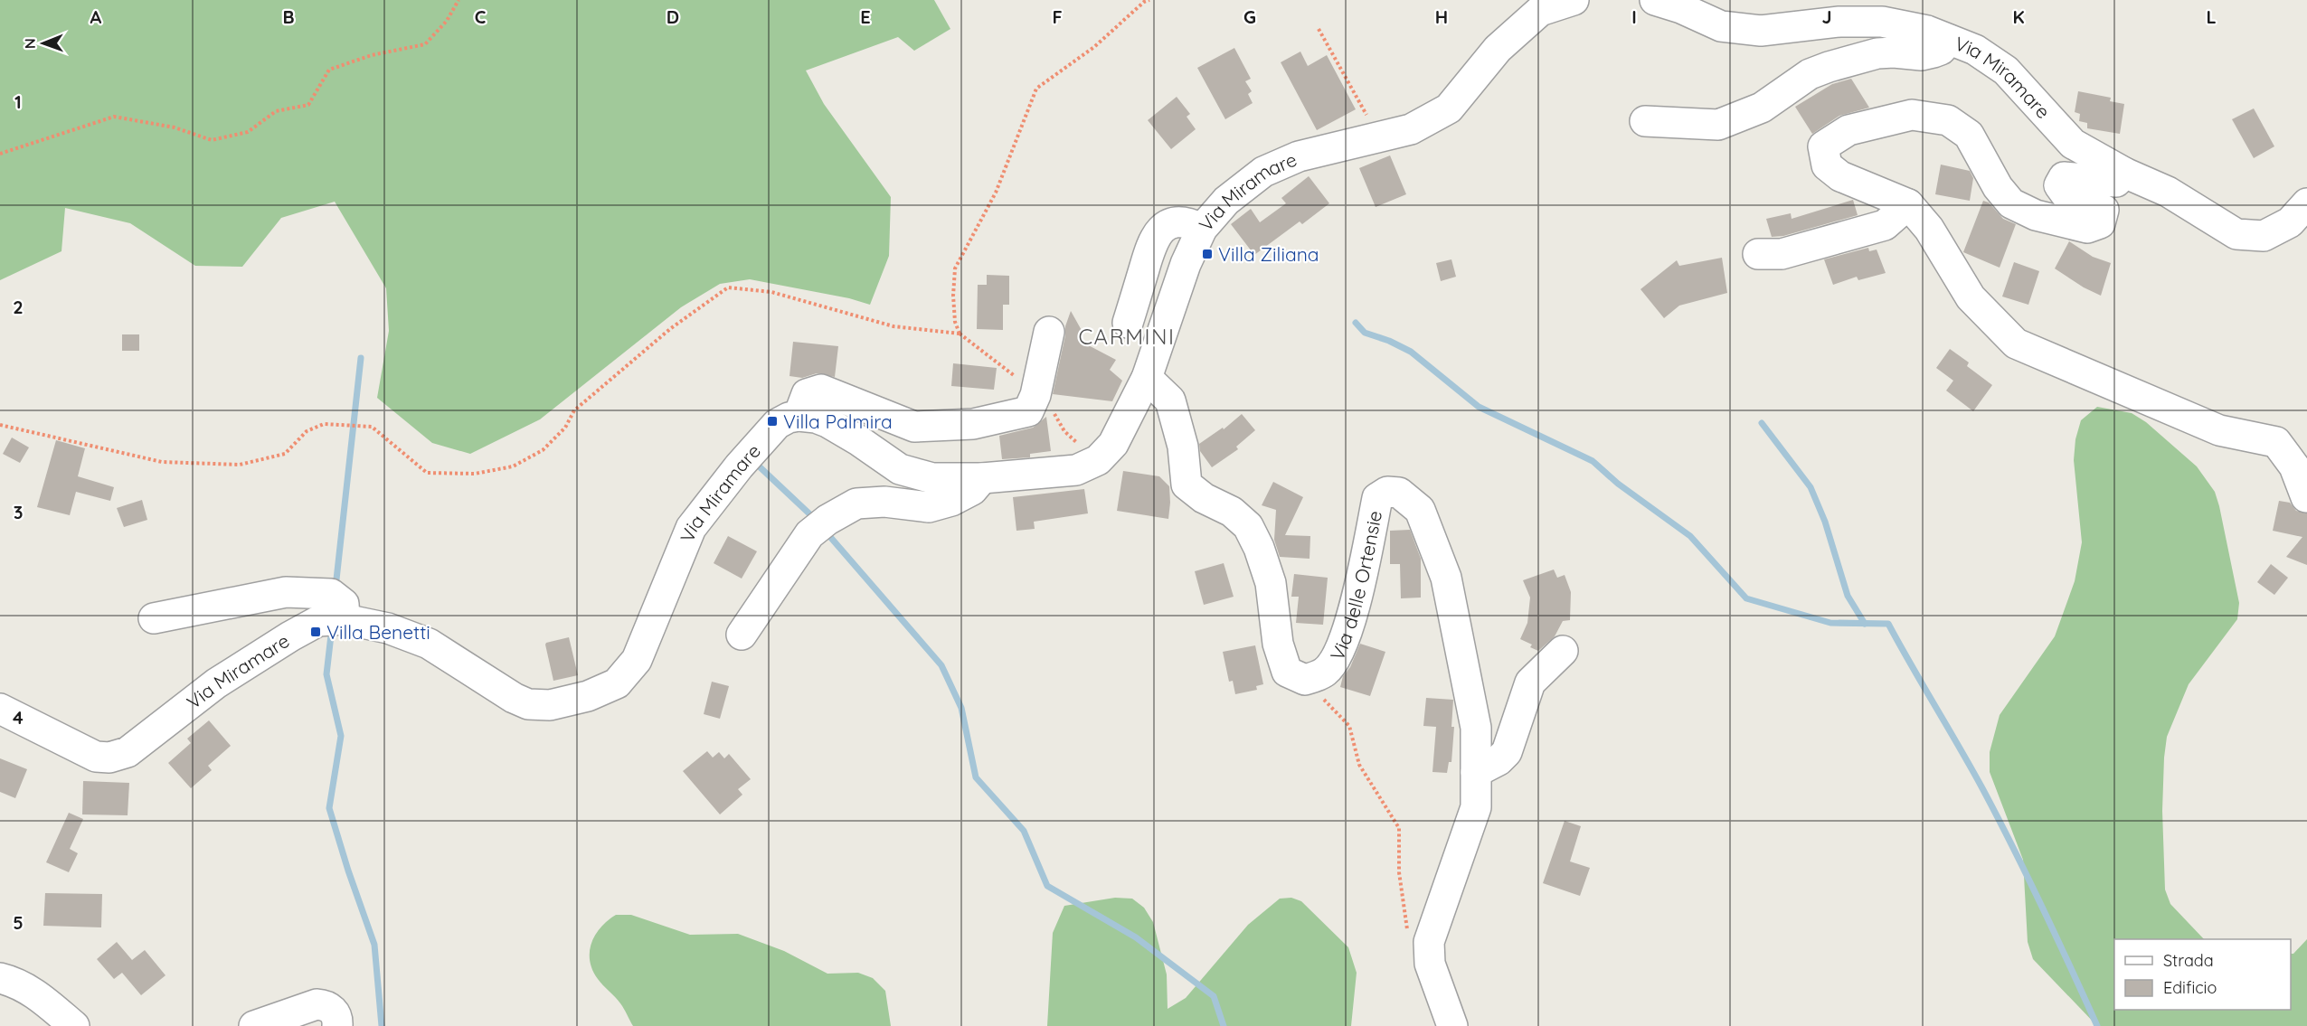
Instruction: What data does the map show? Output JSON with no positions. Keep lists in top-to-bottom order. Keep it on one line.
{"streets":{"street":["Via Miramare","Via delle Ortensie"]},"districts":["CARMINI"],"places":{"transit":["Villa Ziliana","Villa Palmira","Villa Benetti"]},"legend":["Strada","Edificio"],"north":"left","grid":{"columns":["A","B","C","D","E","F","G","H","I","J","K","L"],"rows":["1","2","3","4","5"]}}
